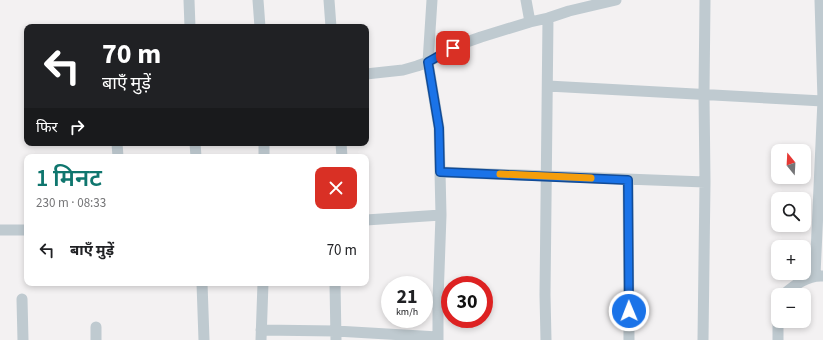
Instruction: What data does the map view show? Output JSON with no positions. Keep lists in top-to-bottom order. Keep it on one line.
{"north":"top","page":{"turn":["70 m","बाएँ मुड़ें"],"then":"फिर","map_buttons":["+","−"],"heading":["1 मिनट","230 m · 08:33"],"list":[{"name":"बाएँ मुड़ें","value":"70 m"}],"speed":"21 km/h","limit":"30"}}
